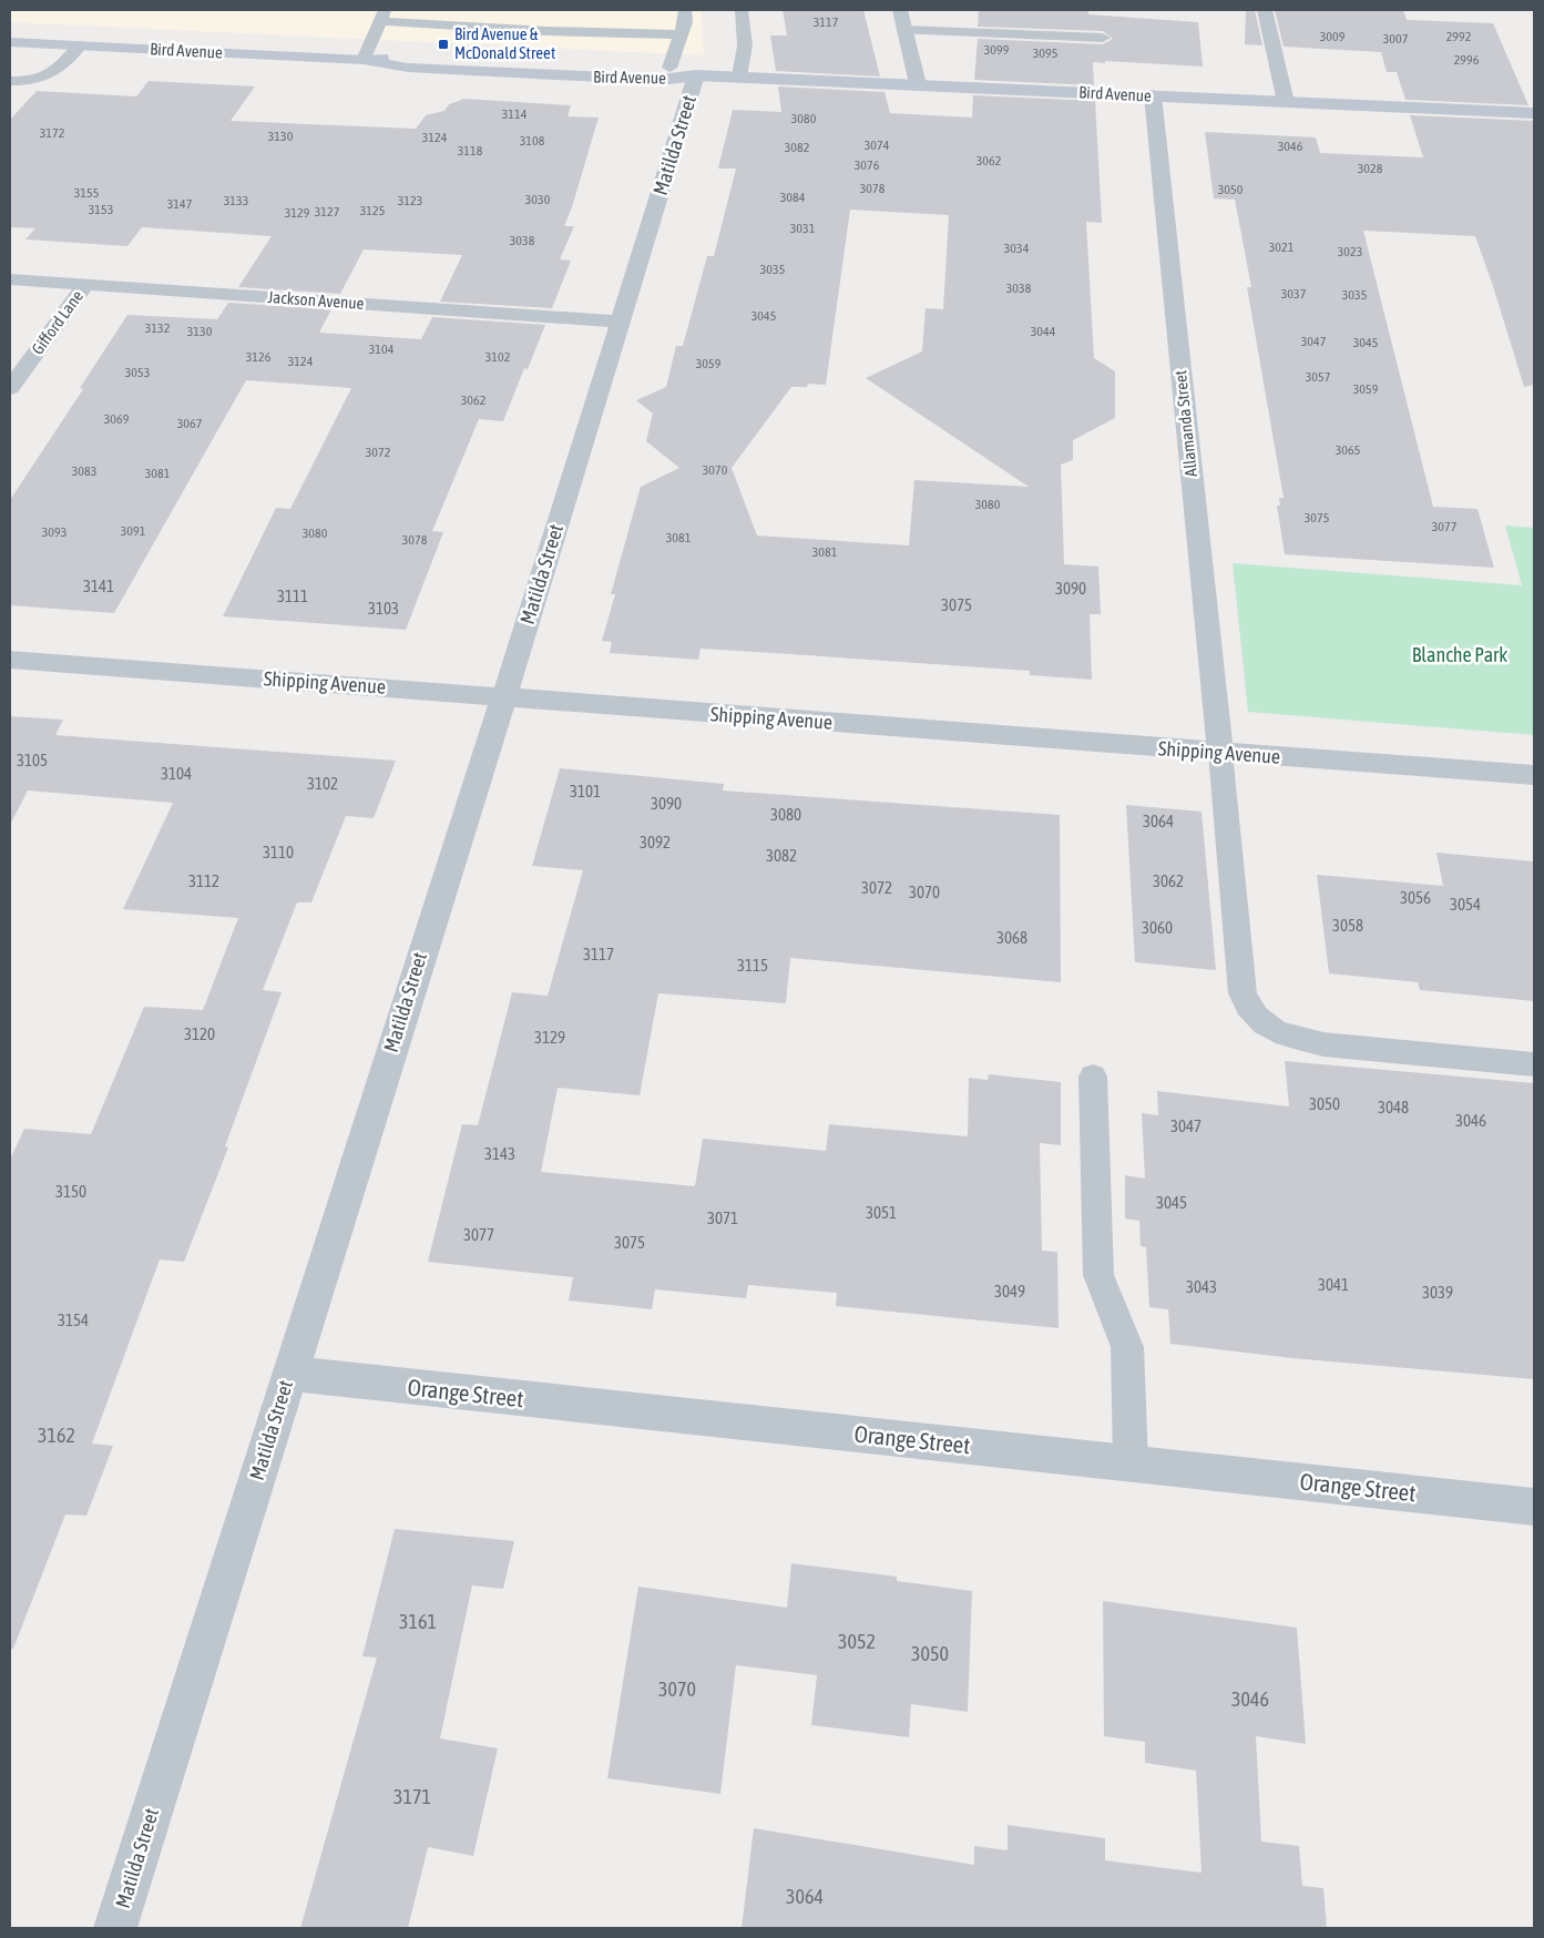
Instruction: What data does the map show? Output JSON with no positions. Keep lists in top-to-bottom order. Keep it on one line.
{"streets":{"street":["Bird Avenue","Matilda Street","Jackson Avenue","Gifford Lane","Allamanda Street","Shipping Avenue","Orange Street"]},"crossings":[["Bird Avenue","Matilda Street"],["Bird Avenue","Allamanda Street"],["Matilda Street","Jackson Avenue"],["Matilda Street","Shipping Avenue"],["Matilda Street","Orange Street"],["Jackson Avenue","Gifford Lane"],["Allamanda Street","Shipping Avenue"]],"parks":["Blanche Park"],"places":{"transit":["Bird Avenue & McDonald Street"]},"house_numbers":["3117","3009","2992","3007","3099","3095","2996","3114","3080","3172","3130","3124","3108","3074","3046","3082","3118","3062","3076","3028","3078","3050","3155","3084","3030","3133","3123","3147","3153","3125","3127","3129","3031","3038","3021","3034","3023","3035","3038","3037","3035","3045","3132","3130","3044","3047","3045","3104","3126","3102","3124","3059","3053","3057","3059","3062","3069","3067","3065","3072","3070","3083","3081","3080","3075","3077","3091","3093","3080","3081","3078","3081","3141","3090","3111","3075","3103","3105","3104","3102","3101","3090","3080","3064","3092","3110","3082","3112","3062","3072","3070","3056","3054","3058","3060","3068","3117","3115","3120","3129","3050","3048","3046","3047","3143","3150","3045","3051","3071","3077","3075","3041","3043","3049","3039","3154","3162","3161","3052","3050","3070","3046","3171","3064"]}
